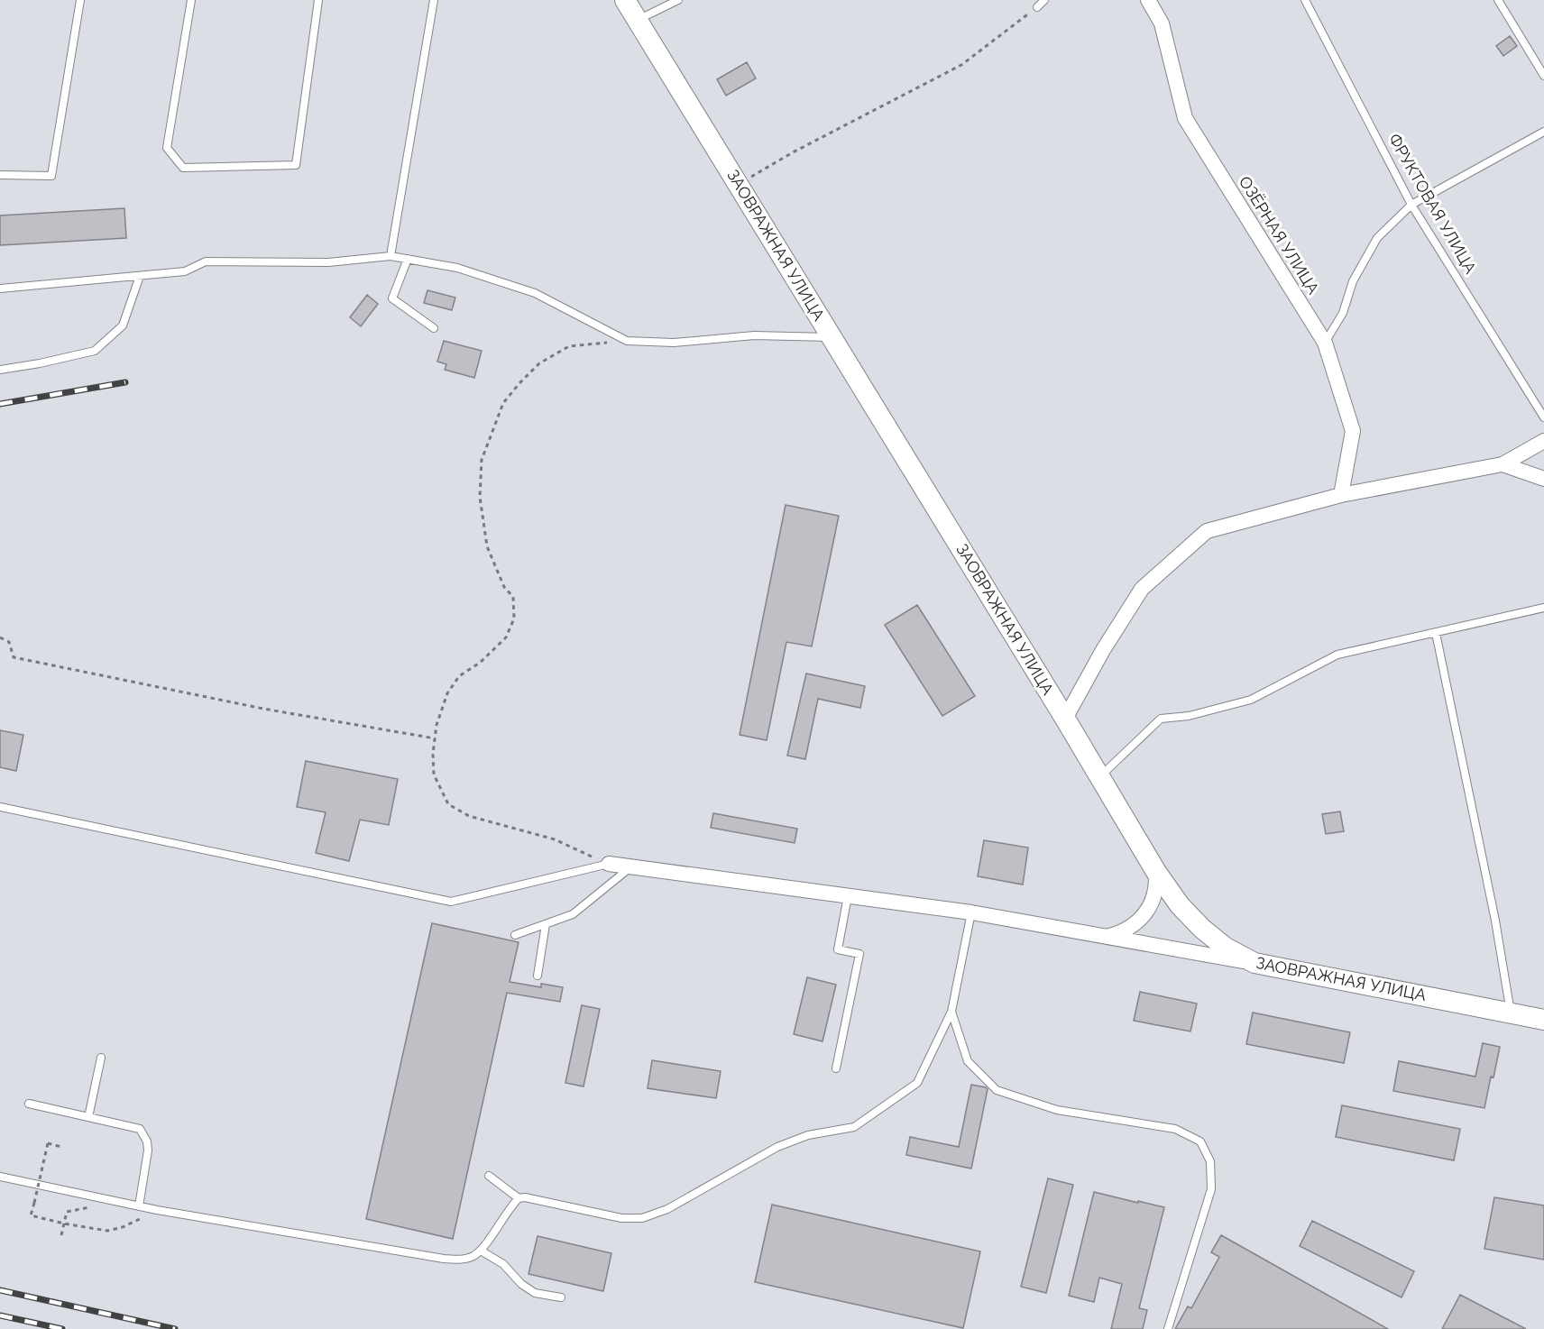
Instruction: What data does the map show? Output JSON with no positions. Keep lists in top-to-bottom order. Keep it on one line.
{"streets":{"street":["ОЗЁРНАЯ УЛИЦА","ЗАОВРАЖНАЯ УЛИЦА"],"lane":["ФРУКТОВАЯ УЛИЦА"]}}
